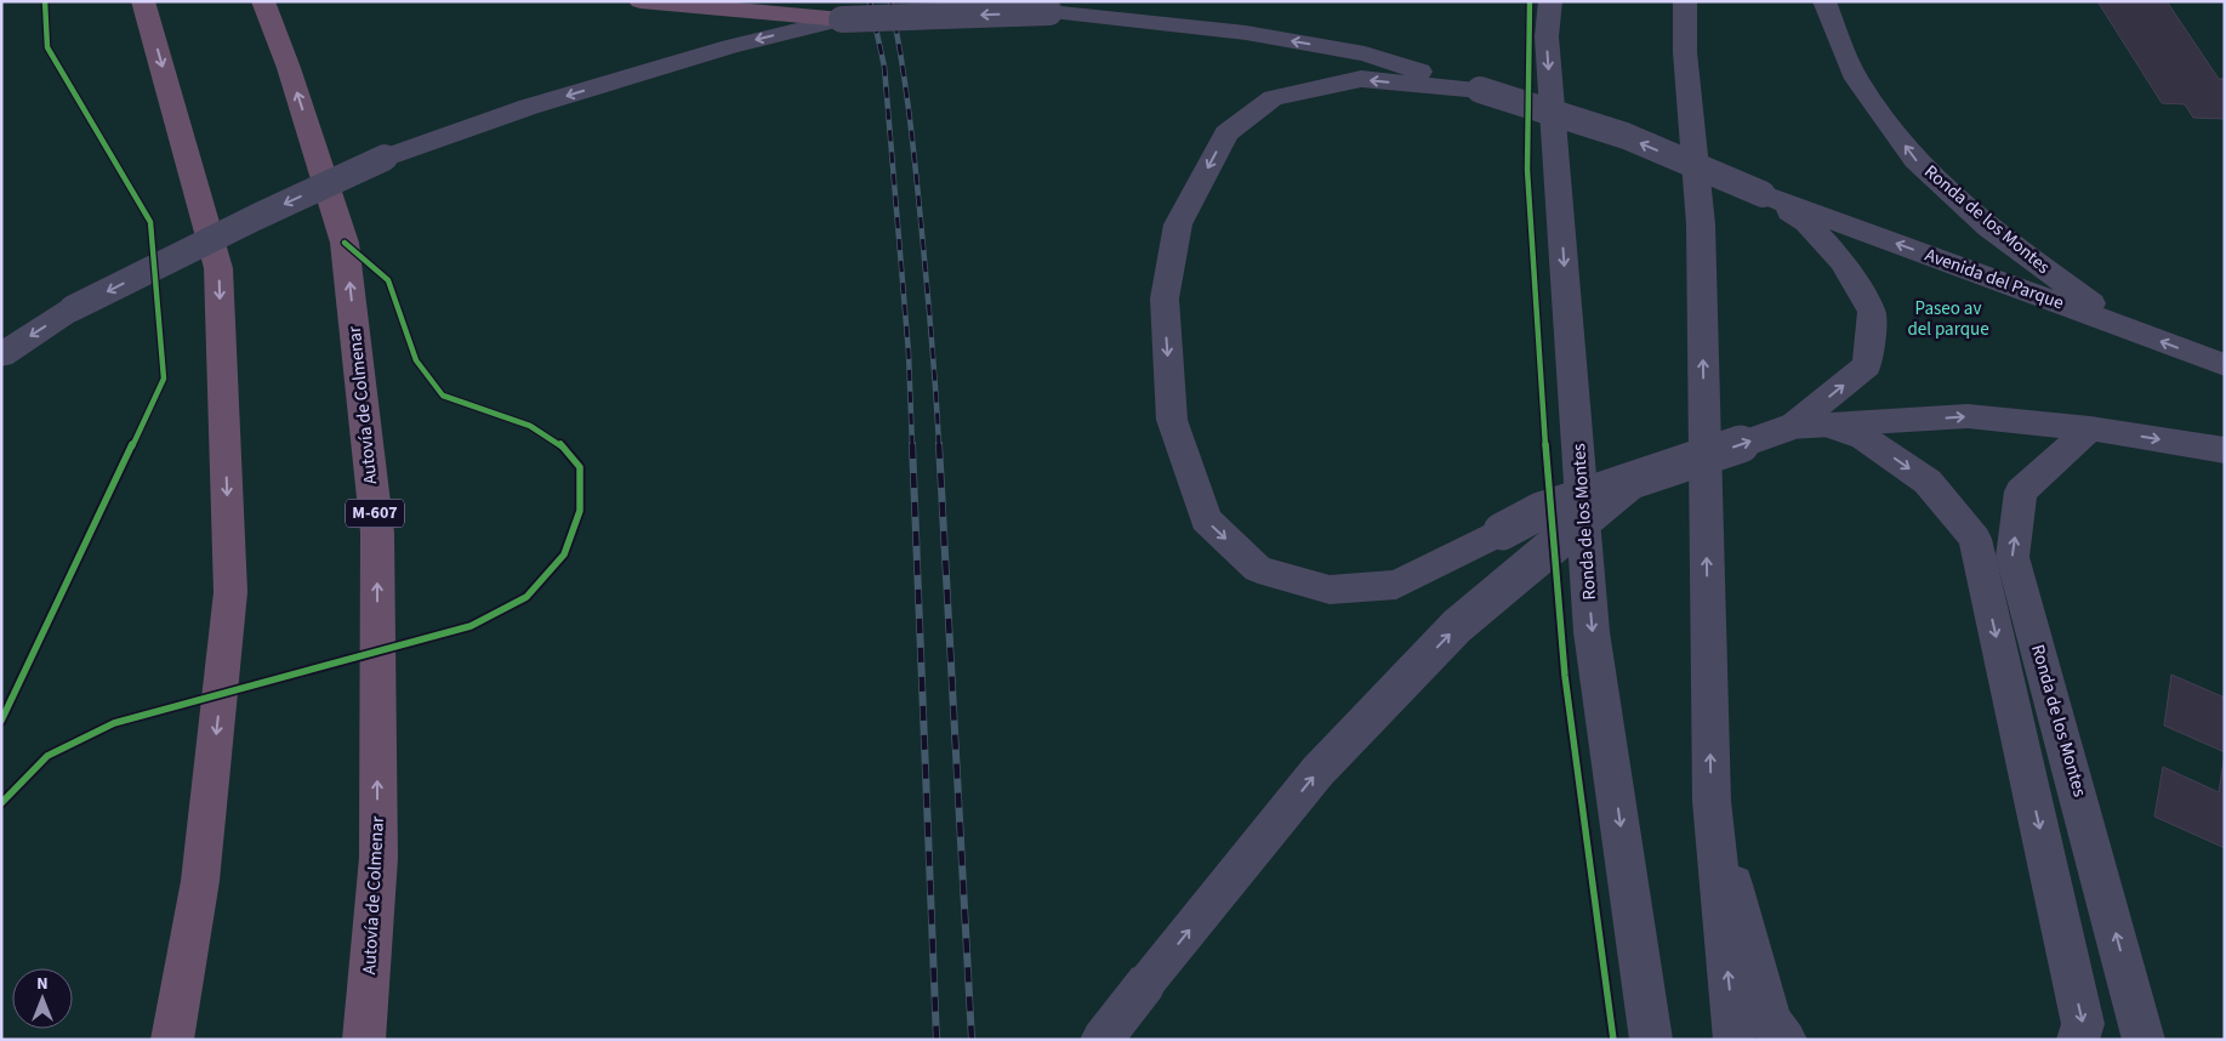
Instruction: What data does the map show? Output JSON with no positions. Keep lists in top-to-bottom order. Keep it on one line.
{"streets":{"highway":["Autovía de Colmenar","M-607"],"street":["Ronda de los Montes","Avenida del Parque"]},"crossings":[["Ronda de los Montes","Avenida del Parque"]],"parks":["Paseo av del parque"],"north":"top"}
